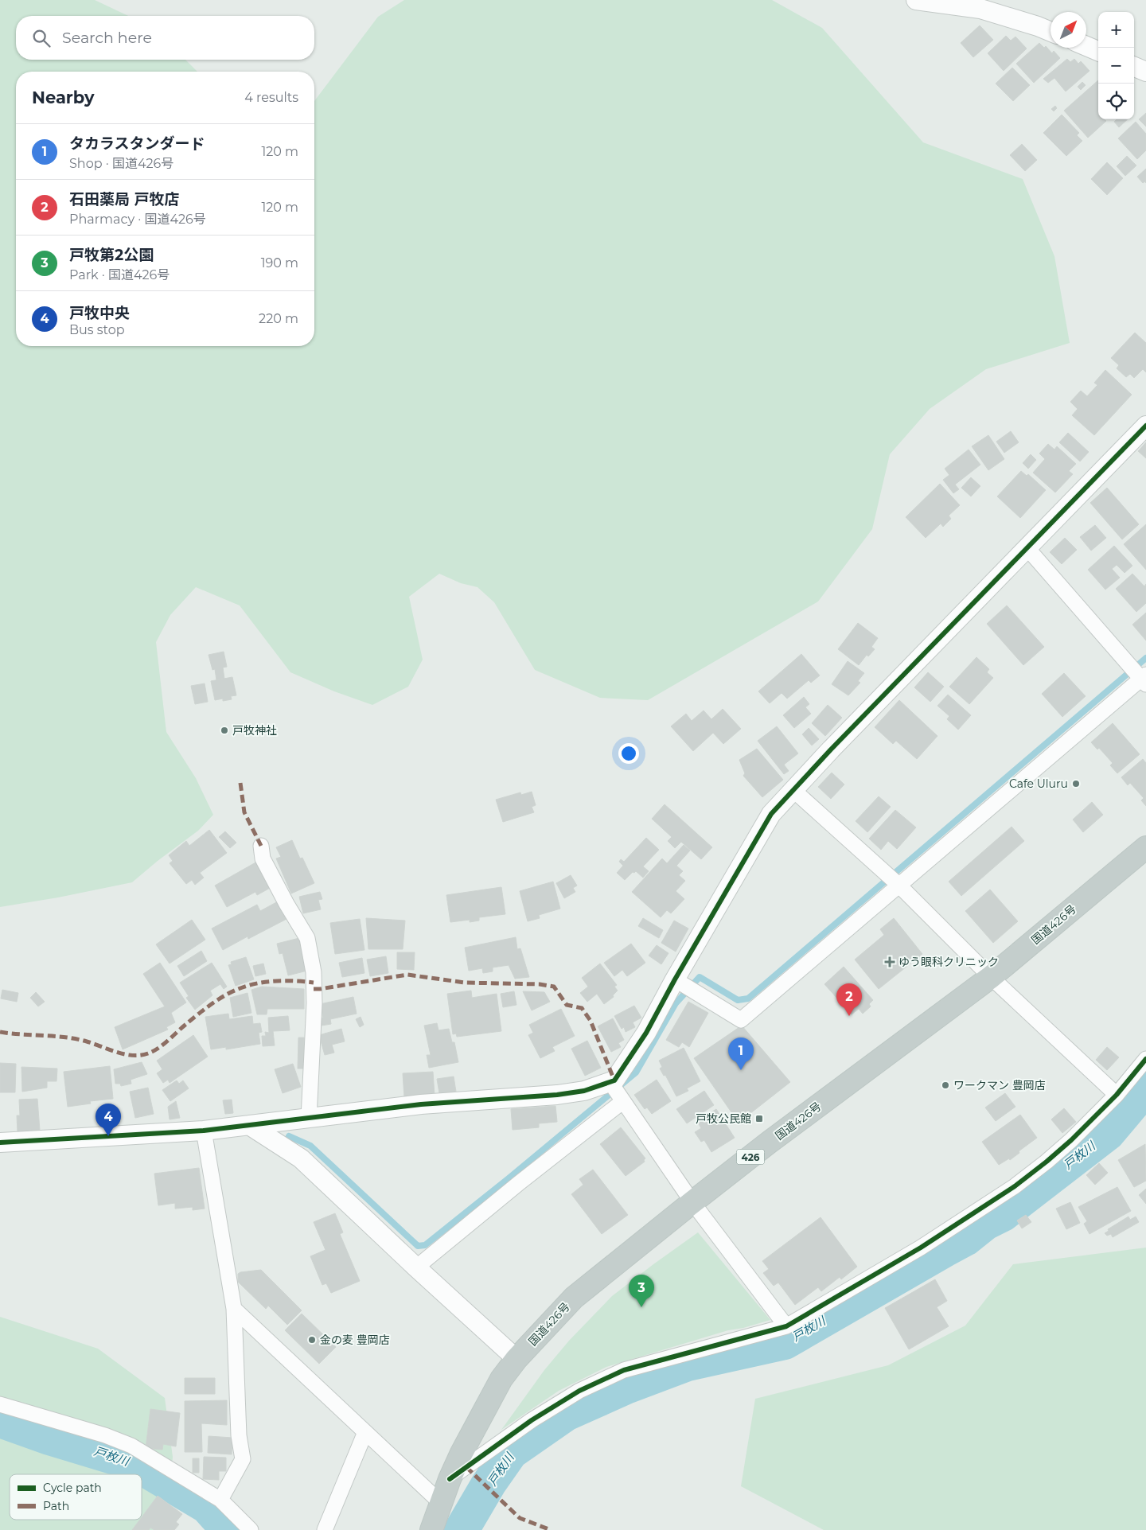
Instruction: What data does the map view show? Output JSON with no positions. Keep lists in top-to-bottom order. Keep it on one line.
{"streets":{"highway":["国道426号","426"]},"water":["戸枚川"],"places":{"other":["戸牧神社","Cafe Uluru","ワークマン 豊岡店","金の麦 豊岡店"],"health":["ゆう眼科クリニック"],"transit":["戸牧公民館"]},"legend":["Cycle path","Path"],"north":"top right","page":{"map_buttons":["+","−"],"search":"Search here","heading":["Nearby","4 results"],"list":[{"mark":"1","name":"タカラスタンダード","note":"Shop · 国道426号","value":"120 m"},{"mark":"2","name":"石田薬局 戸牧店","note":"Pharmacy · 国道426号","value":"120 m"},{"mark":"3","name":"戸牧第2公園","note":"Park · 国道426号","value":"190 m"},{"mark":"4","name":"戸牧中央","note":"Bus stop","value":"220 m"}],"pins":["2","1","4","3"]}}
